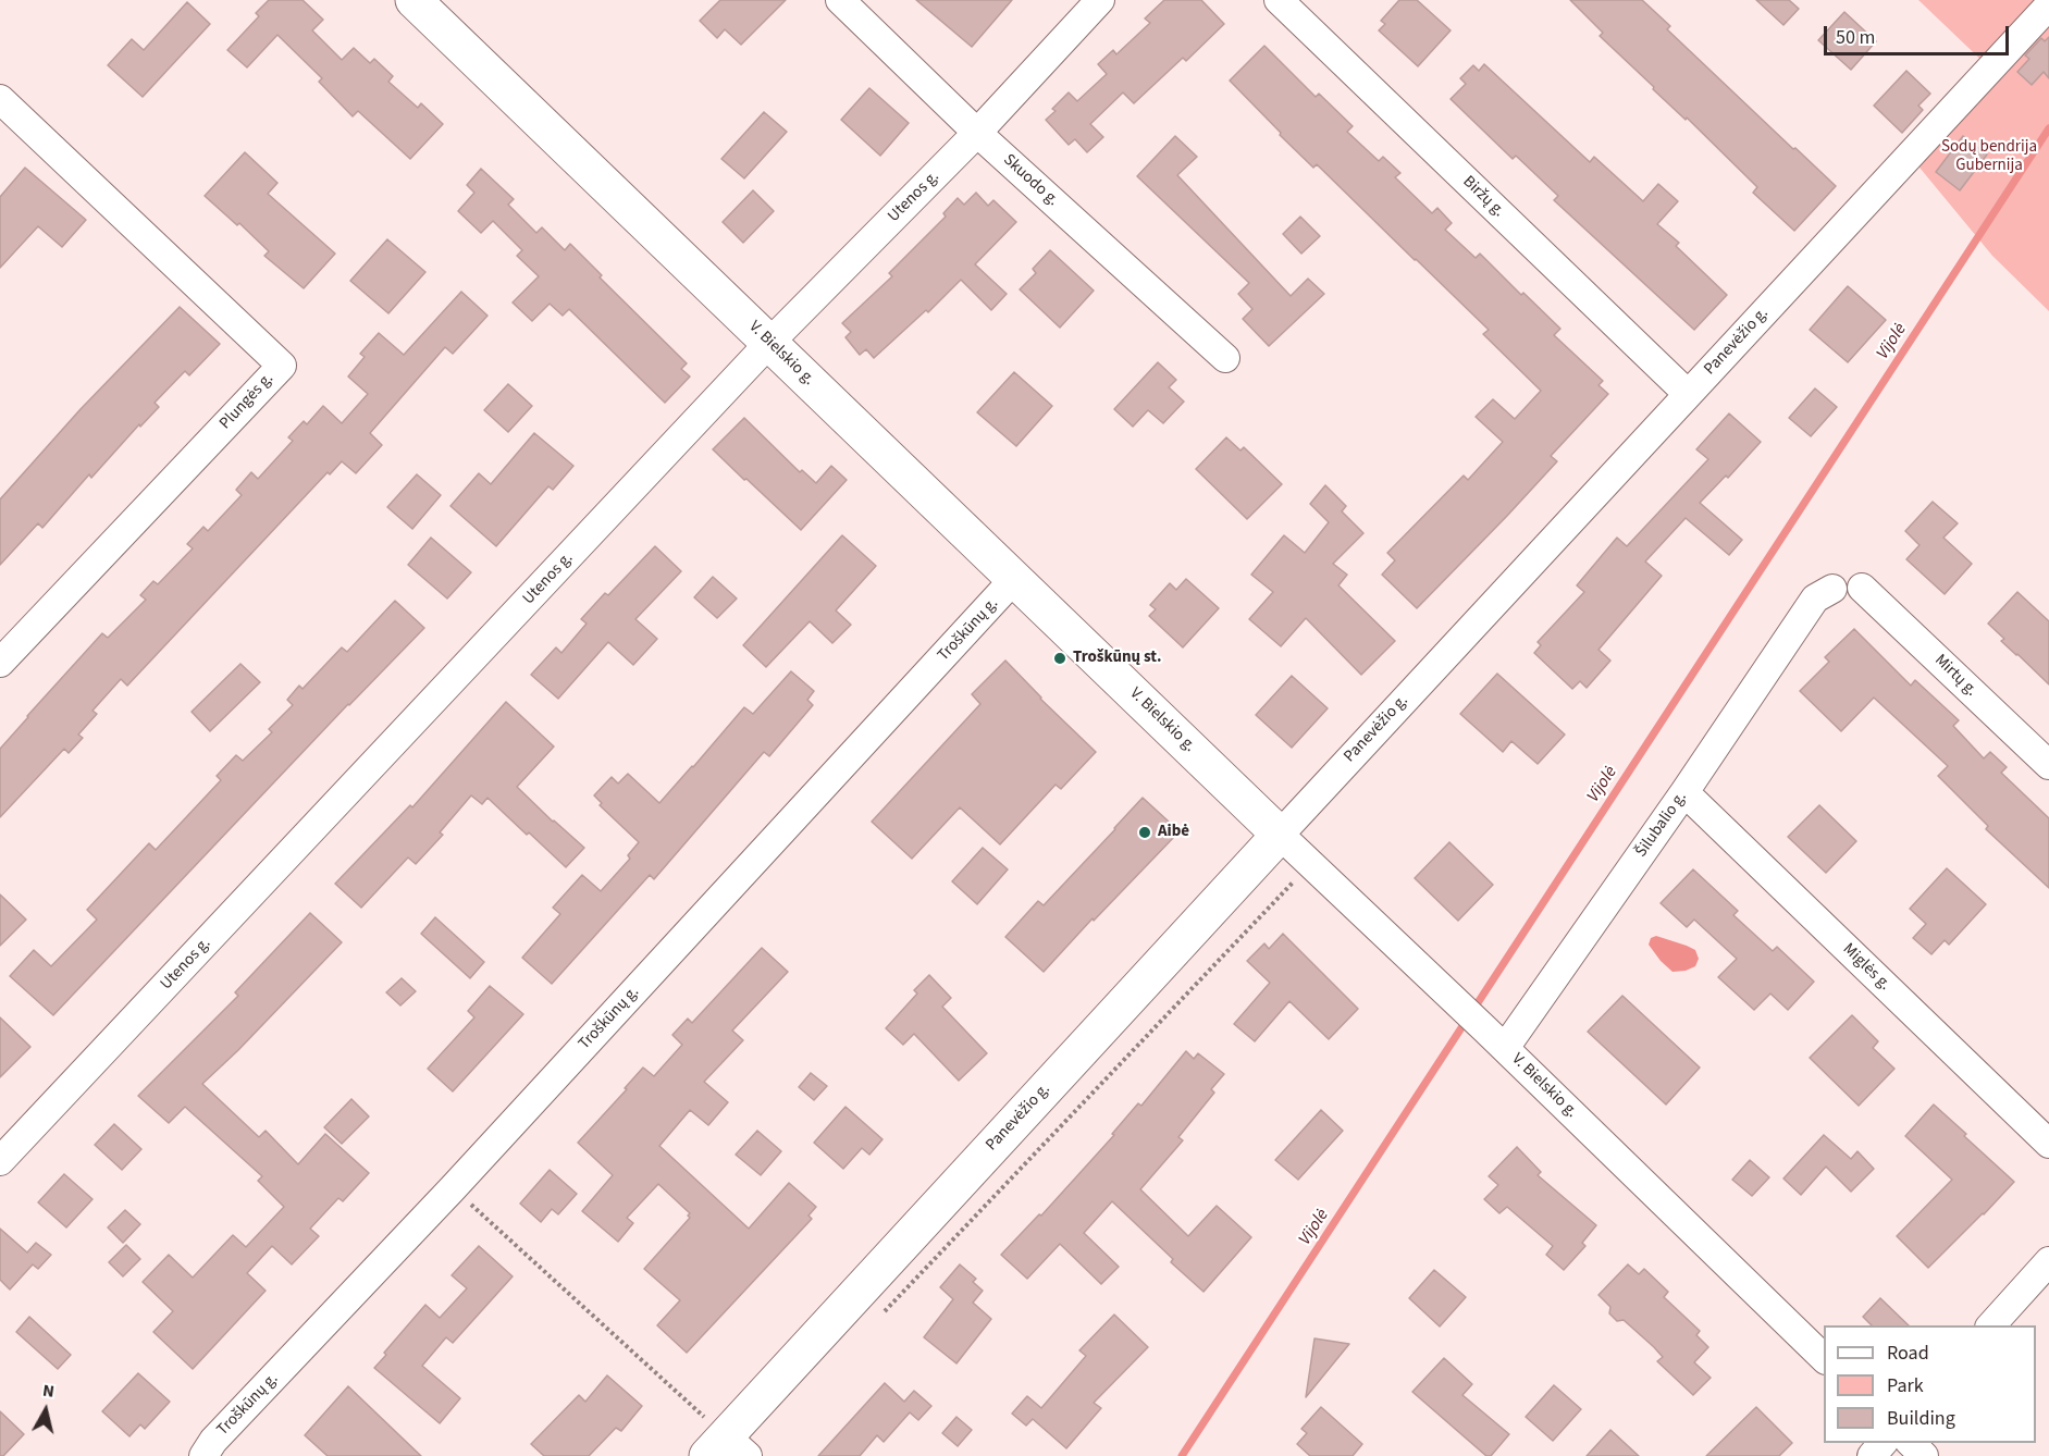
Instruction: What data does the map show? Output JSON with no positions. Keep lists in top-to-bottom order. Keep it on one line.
{"streets":{"street":["Skuodo g.","Utenos g.","Biržų g.","Panevėžio g.","V. Bielskio g.","Plungės g.","Troškūnų g.","Mirtų g.","Šilubalio g.","Miglės g."]},"crossings":[["Skuodo g.","Utenos g."],["Utenos g.","V. Bielskio g."],["Biržų g.","Panevėžio g."],["Panevėžio g.","V. Bielskio g."],["V. Bielskio g.","Troškūnų g."],["V. Bielskio g.","Šilubalio g."],["Šilubalio g.","Miglės g."]],"water":["Vijolė"],"parks":["Sodų bendrija Gubernija"],"places":["Troškūnų st.","Aibė"],"legend":["Road","Park","Building"],"scale_bar":"50 m","north":"top"}
